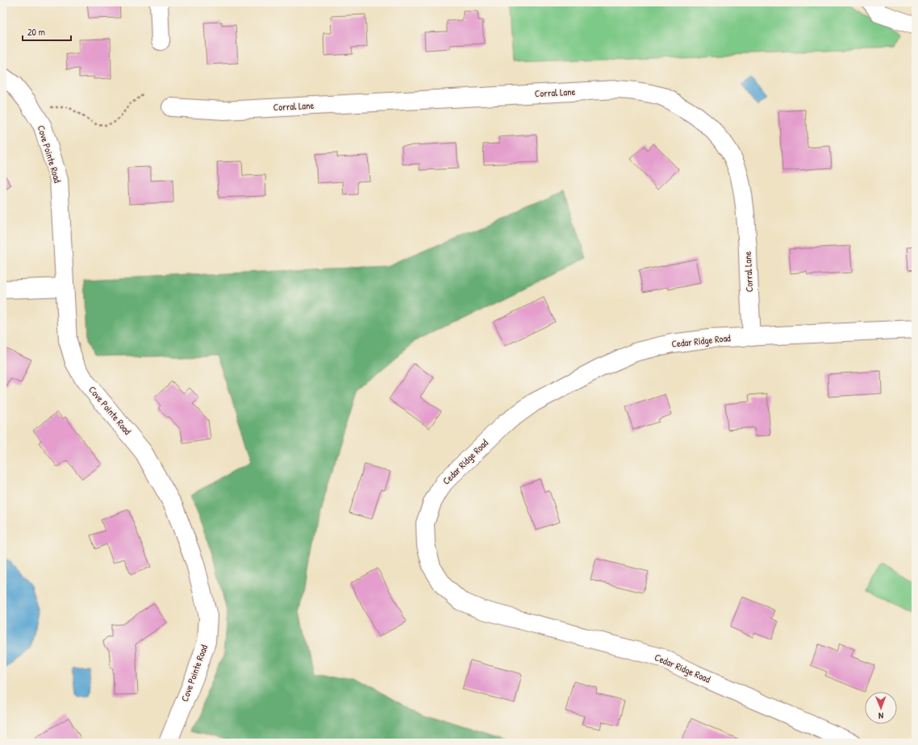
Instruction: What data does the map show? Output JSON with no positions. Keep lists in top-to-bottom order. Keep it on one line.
{"streets":{"street":["Corral Lane","Cove Pointe Road","Cedar Ridge Road"]},"crossings":[["Corral Lane","Cedar Ridge Road"]],"scale_bar":"20 m","north":"bottom"}
